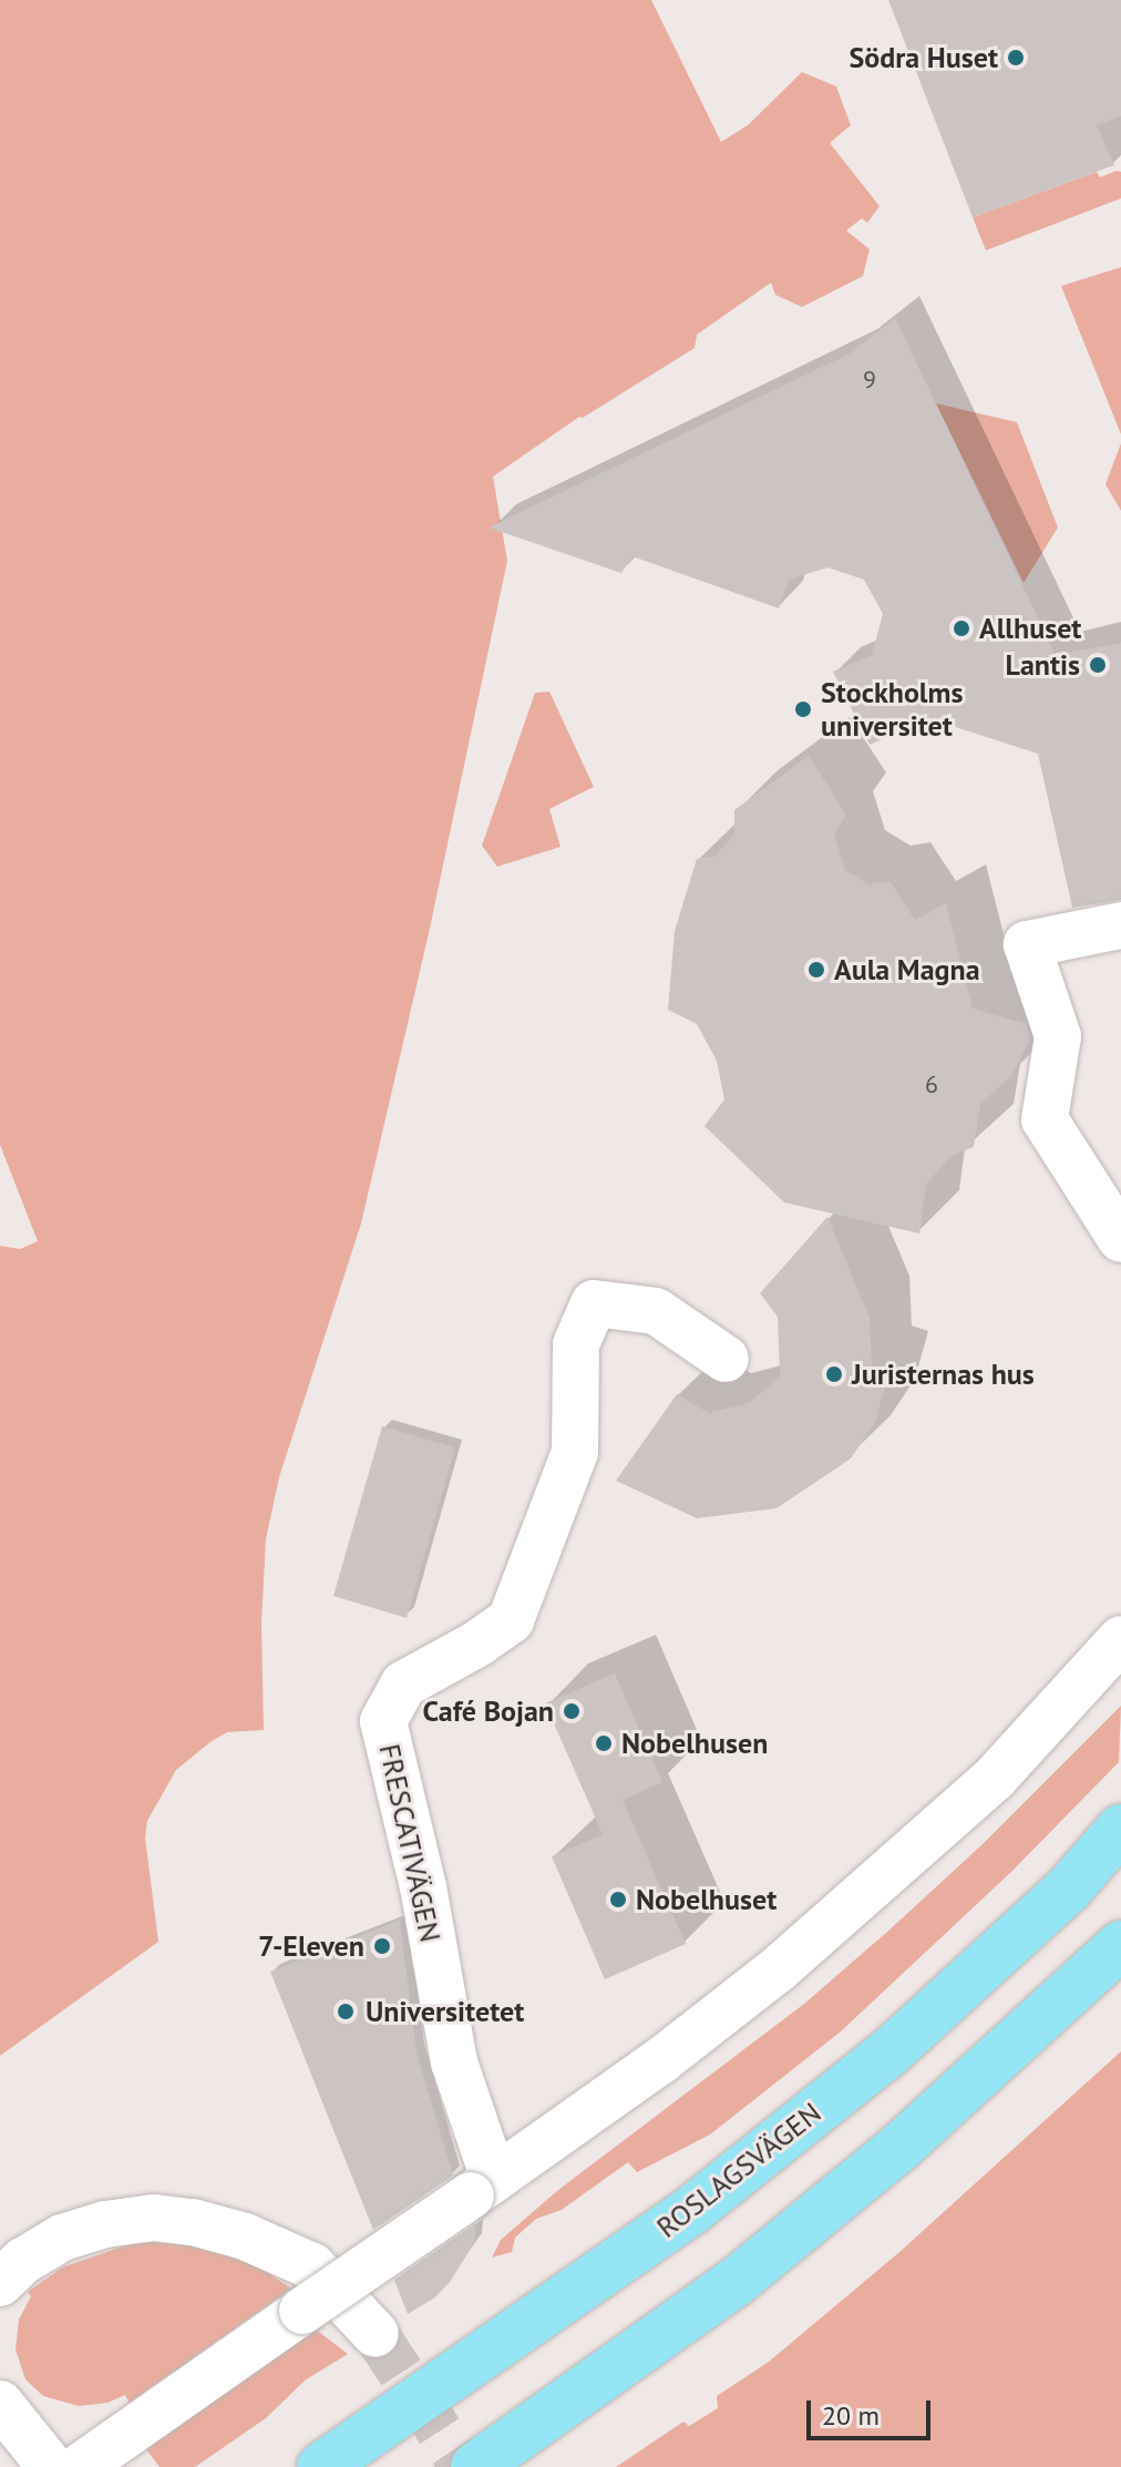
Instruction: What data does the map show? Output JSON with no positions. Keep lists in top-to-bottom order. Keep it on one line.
{"streets":{"main road":["ROSLAGSVÄGEN"],"street":["FRESCATIVÄGEN"]},"places":["Södra Huset","Allhuset","Lantis","Stockholms universitet","Aula Magna","Juristernas hus","Café Bojan","Nobelhusen","Nobelhuset","7-Eleven","Universitetet"],"house_numbers":["9","6"],"scale_bar":"20 m"}
